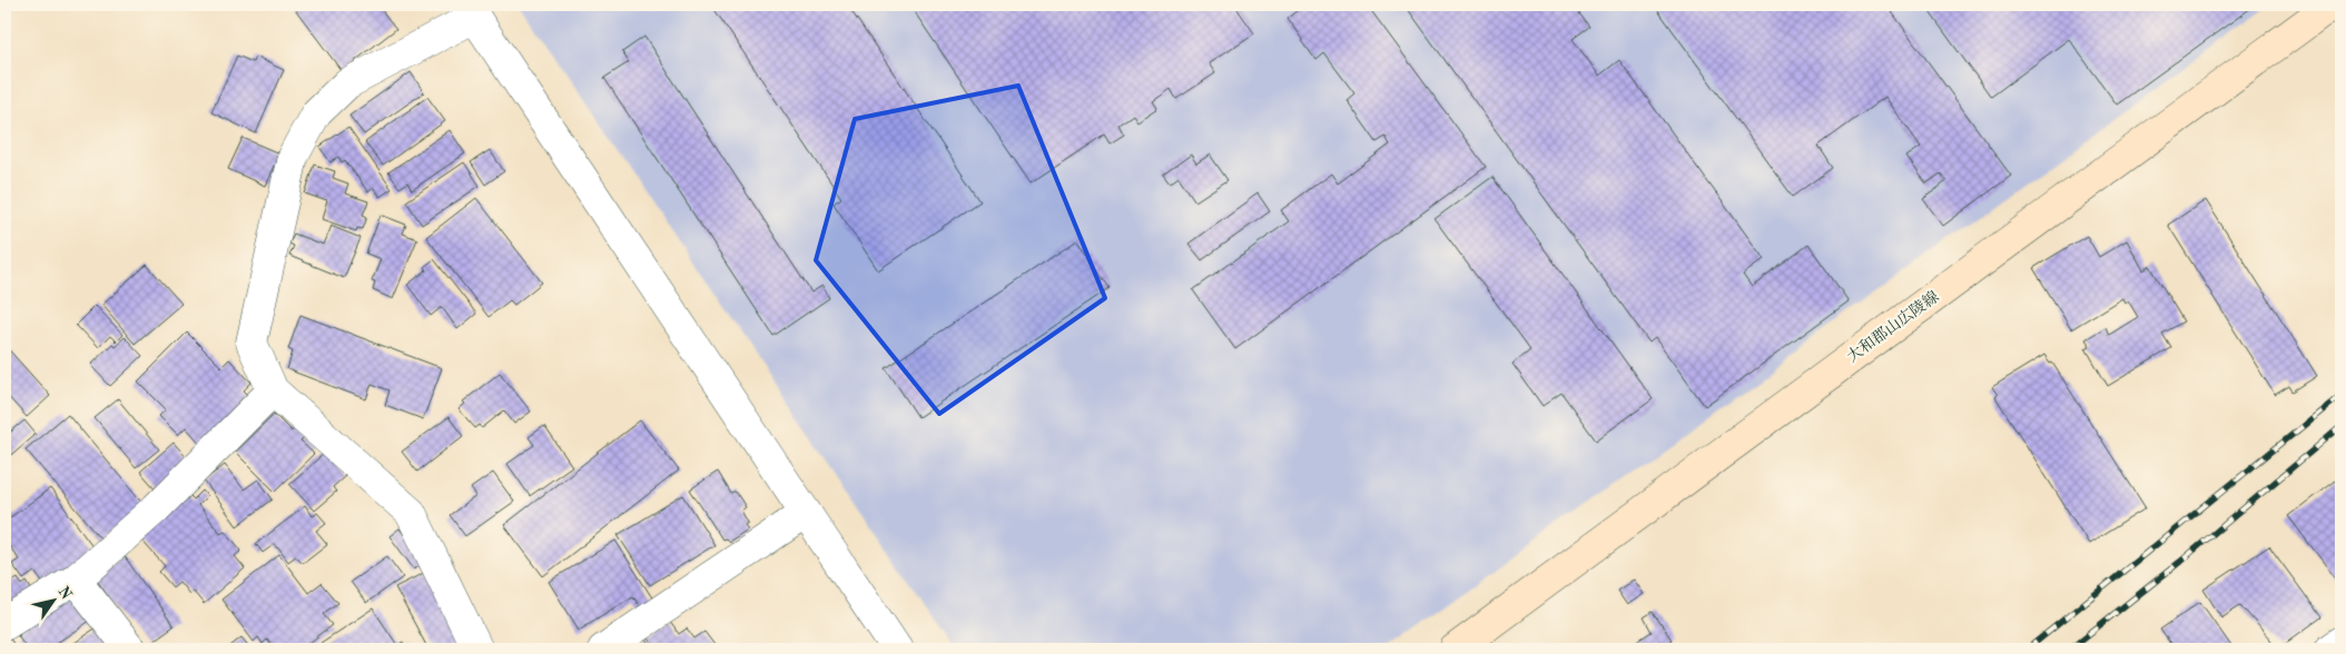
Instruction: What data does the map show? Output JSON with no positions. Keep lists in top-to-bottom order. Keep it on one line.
{"streets":{"main road":["大和郡山広陵線"]},"north":"top right"}
